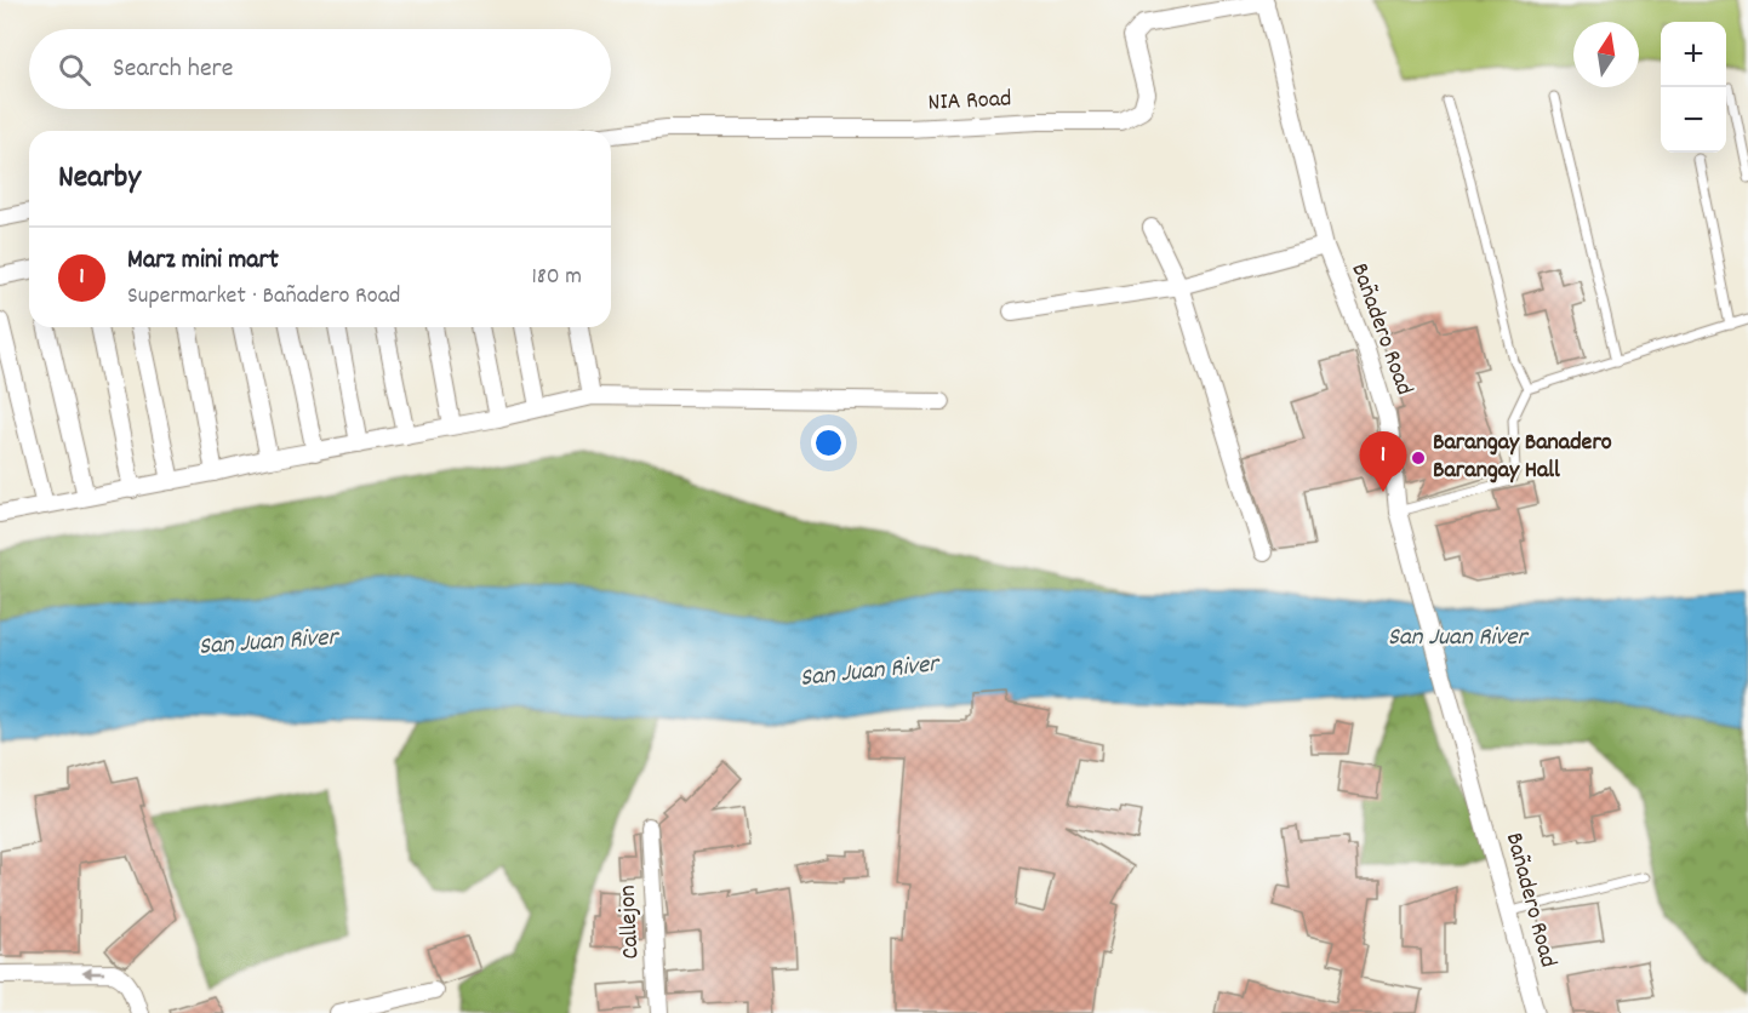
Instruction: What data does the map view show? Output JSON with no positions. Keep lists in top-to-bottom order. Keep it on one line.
{"streets":{"street":["NIA Road","Bañadero Road","Callejon"]},"crossings":[["NIA Road","Bañadero Road"]],"water":["San Juan River"],"places":["Barangay Banadero Barangay Hall"],"north":"top","page":{"map_buttons":["+","−"],"search":"Search here","heading":"Nearby","list":[{"mark":"1","name":"Marz mini mart","note":"Supermarket · Bañadero Road","value":"180 m"}],"pins":"1"}}
